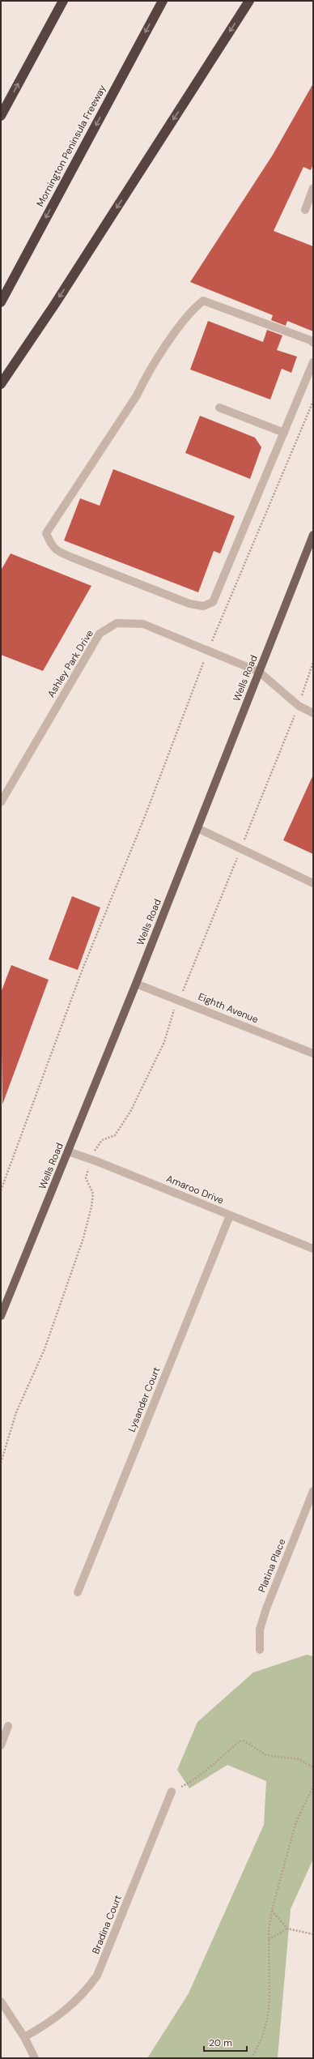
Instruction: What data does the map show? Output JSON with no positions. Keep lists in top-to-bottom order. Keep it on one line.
{"streets":{"highway":["Mornington Peninsula Freeway"],"main road":["Wells Road"],"street":["Ashley Park Drive","Eighth Avenue","Amaroo Drive","Lysander Court","Platina Place","Bradina Court"]},"crossings":[["Ashley Park Drive","Wells Road"],["Wells Road","Eighth Avenue"],["Wells Road","Amaroo Drive"],["Amaroo Drive","Lysander Court"]],"scale_bar":"20 m"}
